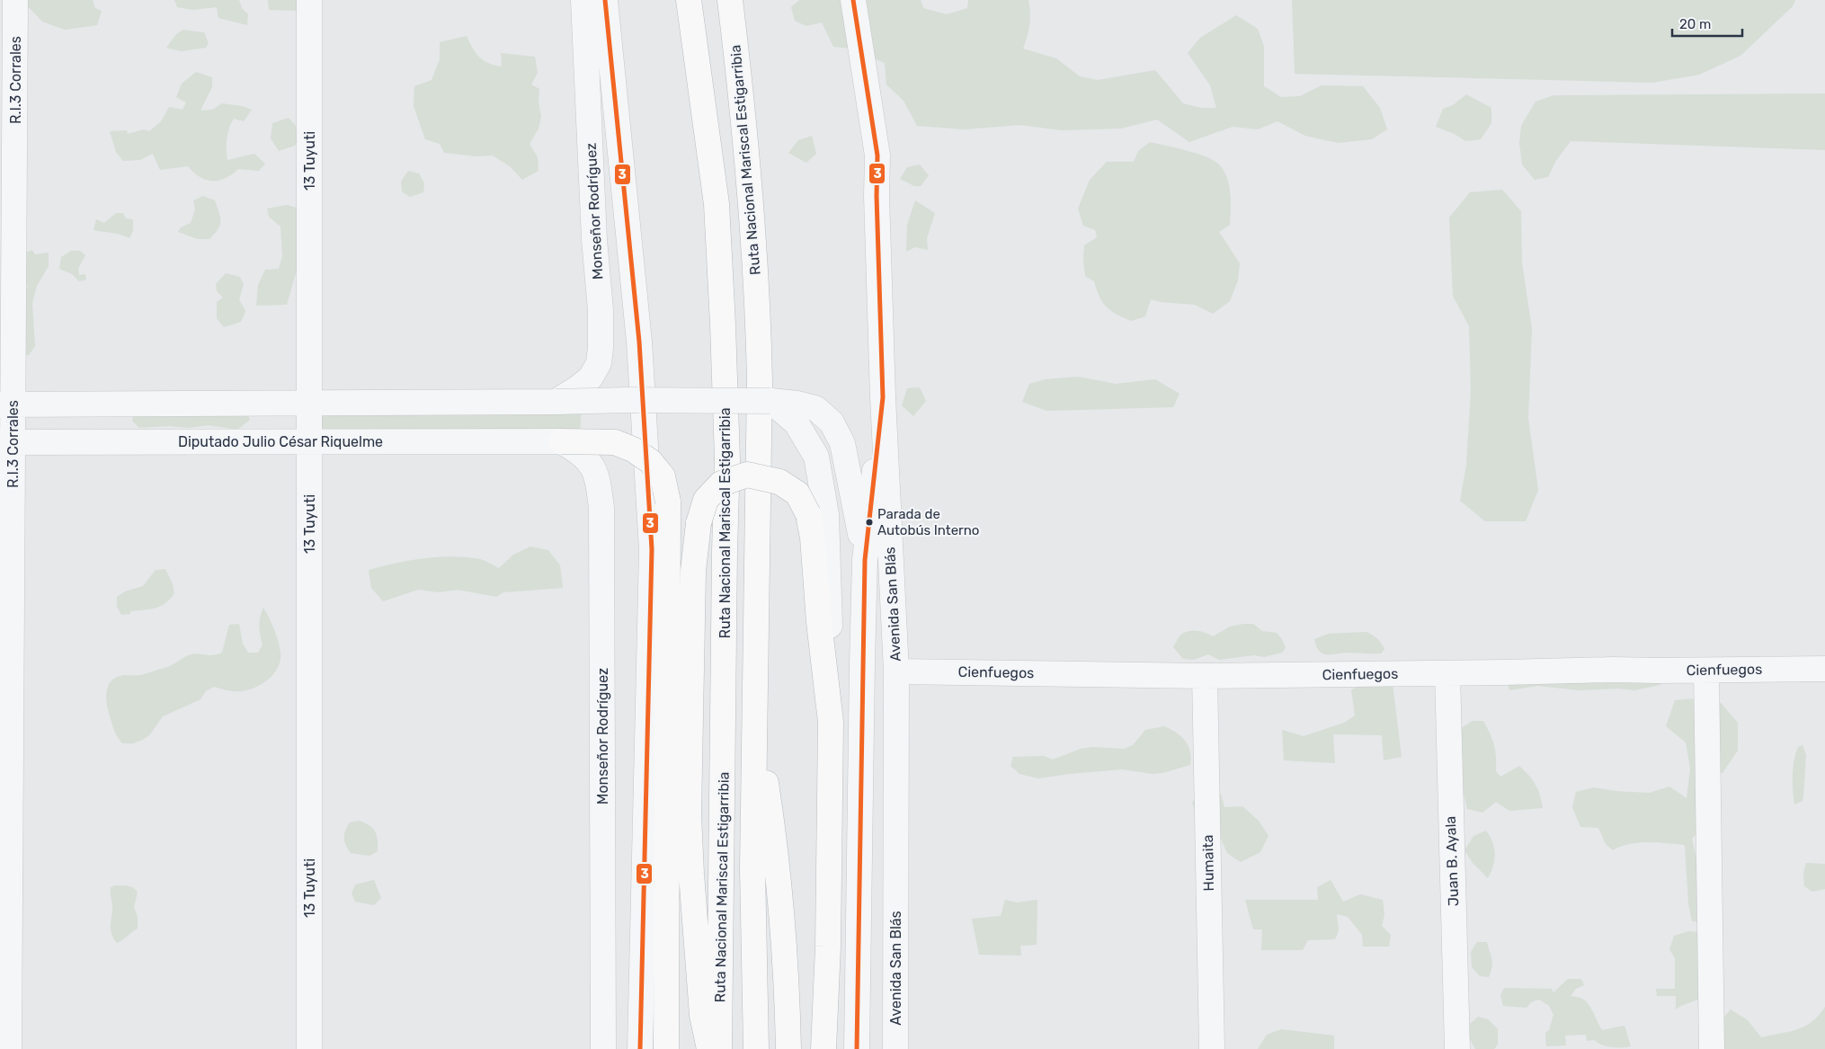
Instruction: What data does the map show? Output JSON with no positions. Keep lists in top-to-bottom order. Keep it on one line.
{"streets":{"highway":["Ruta Nacional Mariscal Estigarribia"],"street":["R.I.3 Corrales","13 Tuyuti","Monseñor Rodríguez","Diputado Julio César Riquelme","Avenida San Blás","Cienfuegos","Juan B. Ayala","Humaita"]},"crossings":[["R.I.3 Corrales","Diputado Julio César Riquelme"],["13 Tuyuti","Diputado Julio César Riquelme"],["Monseñor Rodríguez","Diputado Julio César Riquelme"],["Avenida San Blás","Cienfuegos"],["Cienfuegos","Juan B. Ayala"],["Cienfuegos","Humaita"]],"places":["Parada de Autobús Interno"],"lines":["transit line 3"],"scale_bar":"20 m"}
